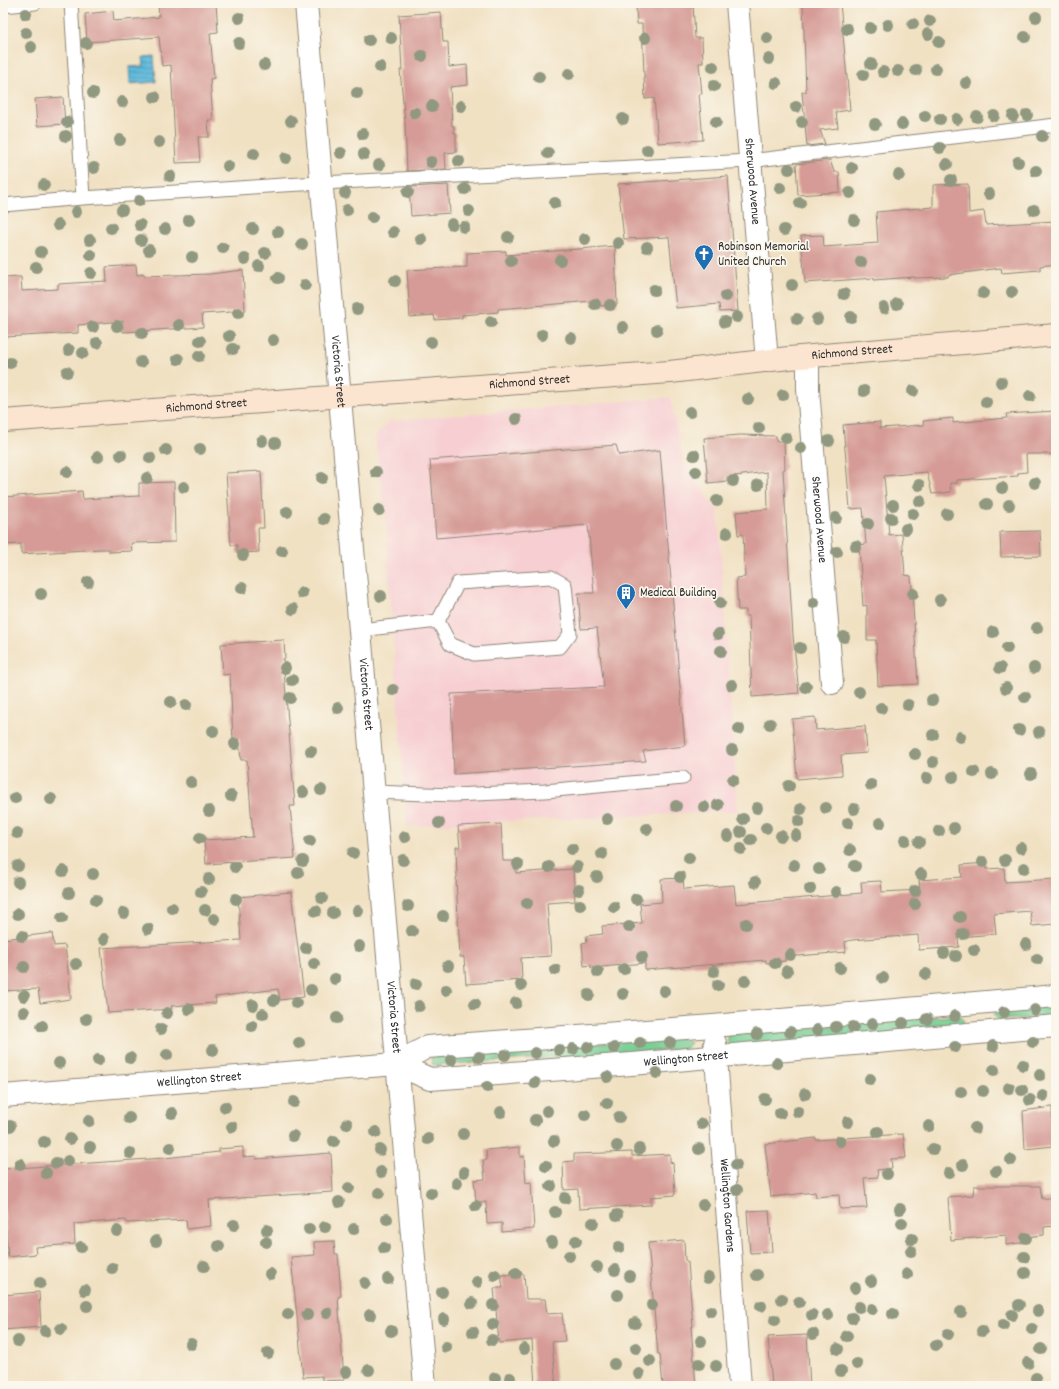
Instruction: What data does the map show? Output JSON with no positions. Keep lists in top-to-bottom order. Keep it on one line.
{"streets":{"main road":["Richmond Street"],"street":["Sherwood Avenue","Victoria Street","Wellington Street","Wellington Gardens"]},"crossings":[["Sherwood Avenue","Richmond Street"],["Richmond Street","Victoria Street"],["Victoria Street","Wellington Street"],["Wellington Street","Wellington Gardens"]],"places":{"church":["Robinson Memorial United Church"],"building":["Medical Building"]}}
